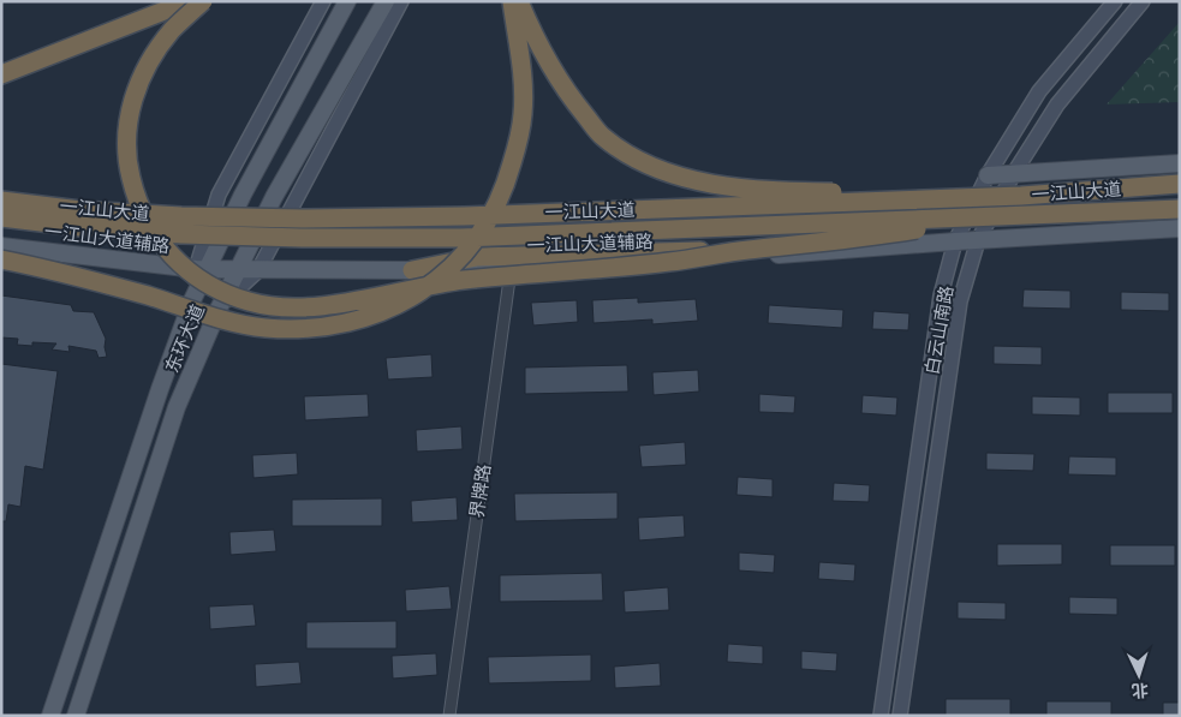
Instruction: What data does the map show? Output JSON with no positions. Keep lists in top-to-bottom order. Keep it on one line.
{"streets":{"highway":["一江山大道"],"main road":["一江山大道辅路","白云山南路","东环大道"],"street":["界牌路"]},"crossings":[["一江山大道辅路","白云山南路"],["一江山大道辅路","东环大道"],["一江山大道辅路","界牌路"]],"north":"bottom"}
